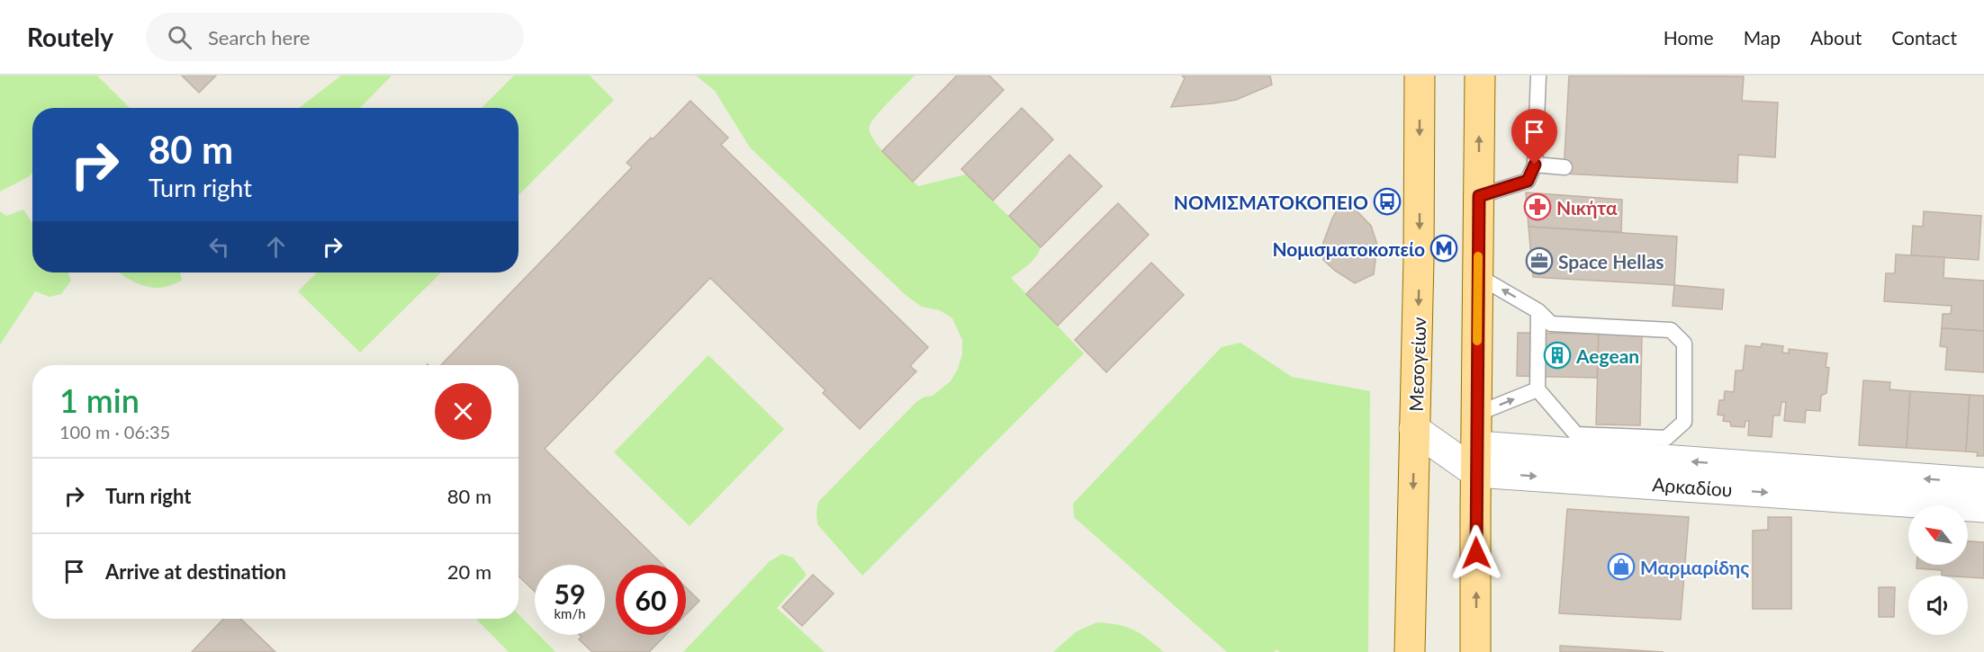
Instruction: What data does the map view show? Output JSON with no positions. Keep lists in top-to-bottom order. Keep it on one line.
{"streets":{"main road":["Μεσογείων"],"street":["Αρκαδίου"]},"places":{"bus stop":["ΝΟΜΙΣΜΑΤΟΚΟΠΕΙΟ"],"pharmacy":["Νικήτα"],"metro station":["Νομισματοκοπείο"],"office":["Space Hellas"],"building":["Aegean"],"shop":["Μαρμαρίδης"]},"north":"top left","page":{"header":"Routely","search":"Search here","nav":["Home","Map","About","Contact"],"turn":["80 m","Turn right"],"heading":["1 min","100 m · 06:35"],"list":[{"name":"Turn right","value":"80 m"},{"name":"Arrive at destination","value":"20 m"}],"speed":"59 km/h","limit":"60"}}
